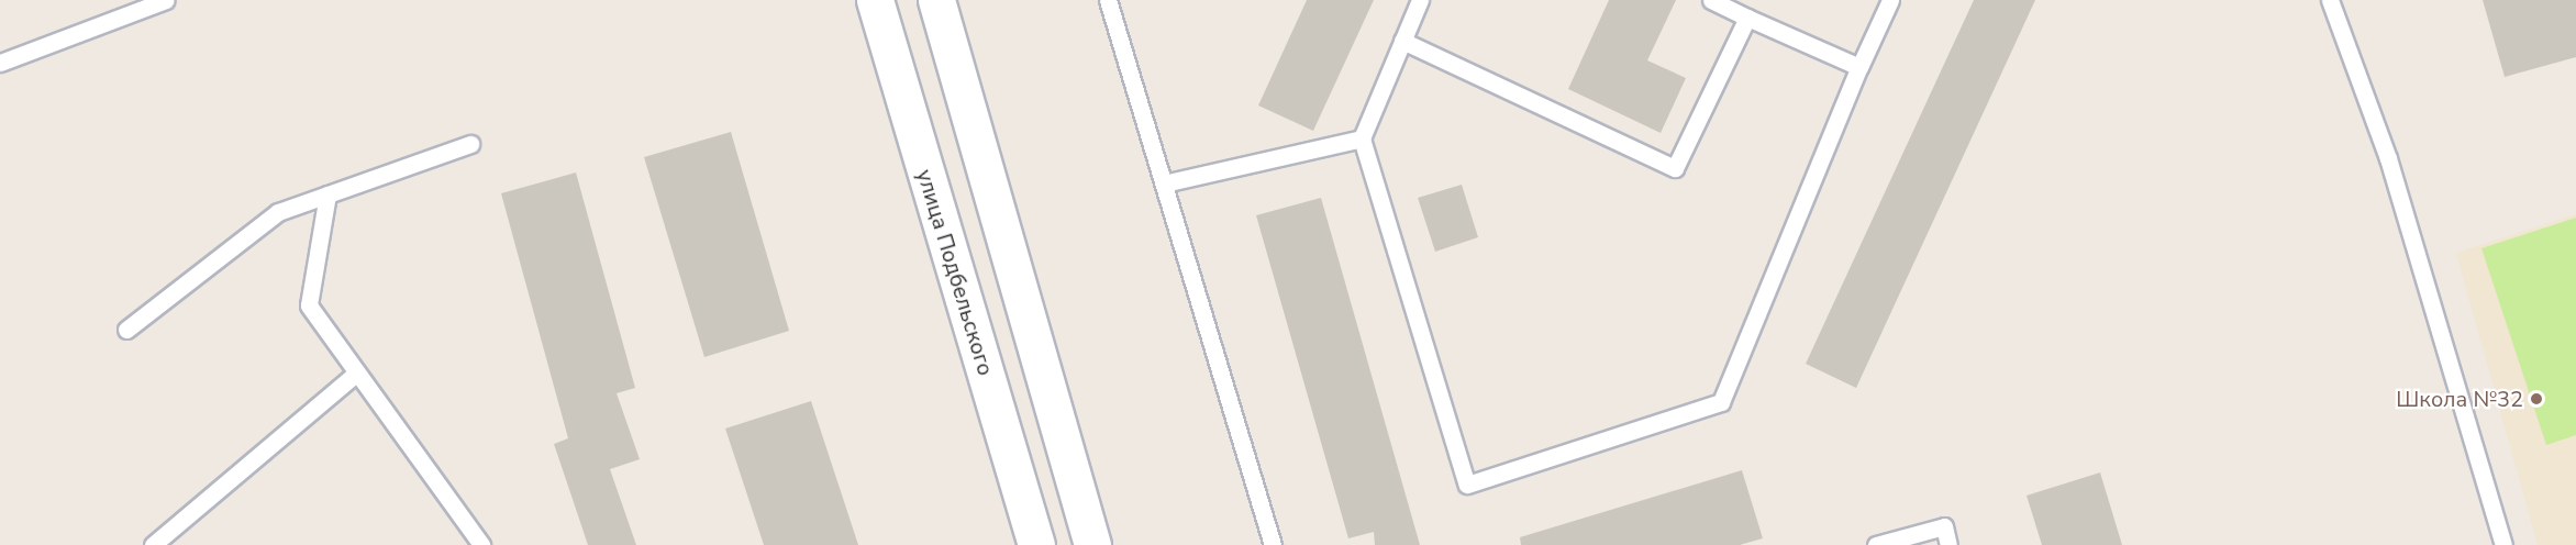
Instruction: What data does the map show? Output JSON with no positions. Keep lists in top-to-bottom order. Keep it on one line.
{"streets":{"main road":["улица Подбельского"]},"places":["Школа №32"]}
